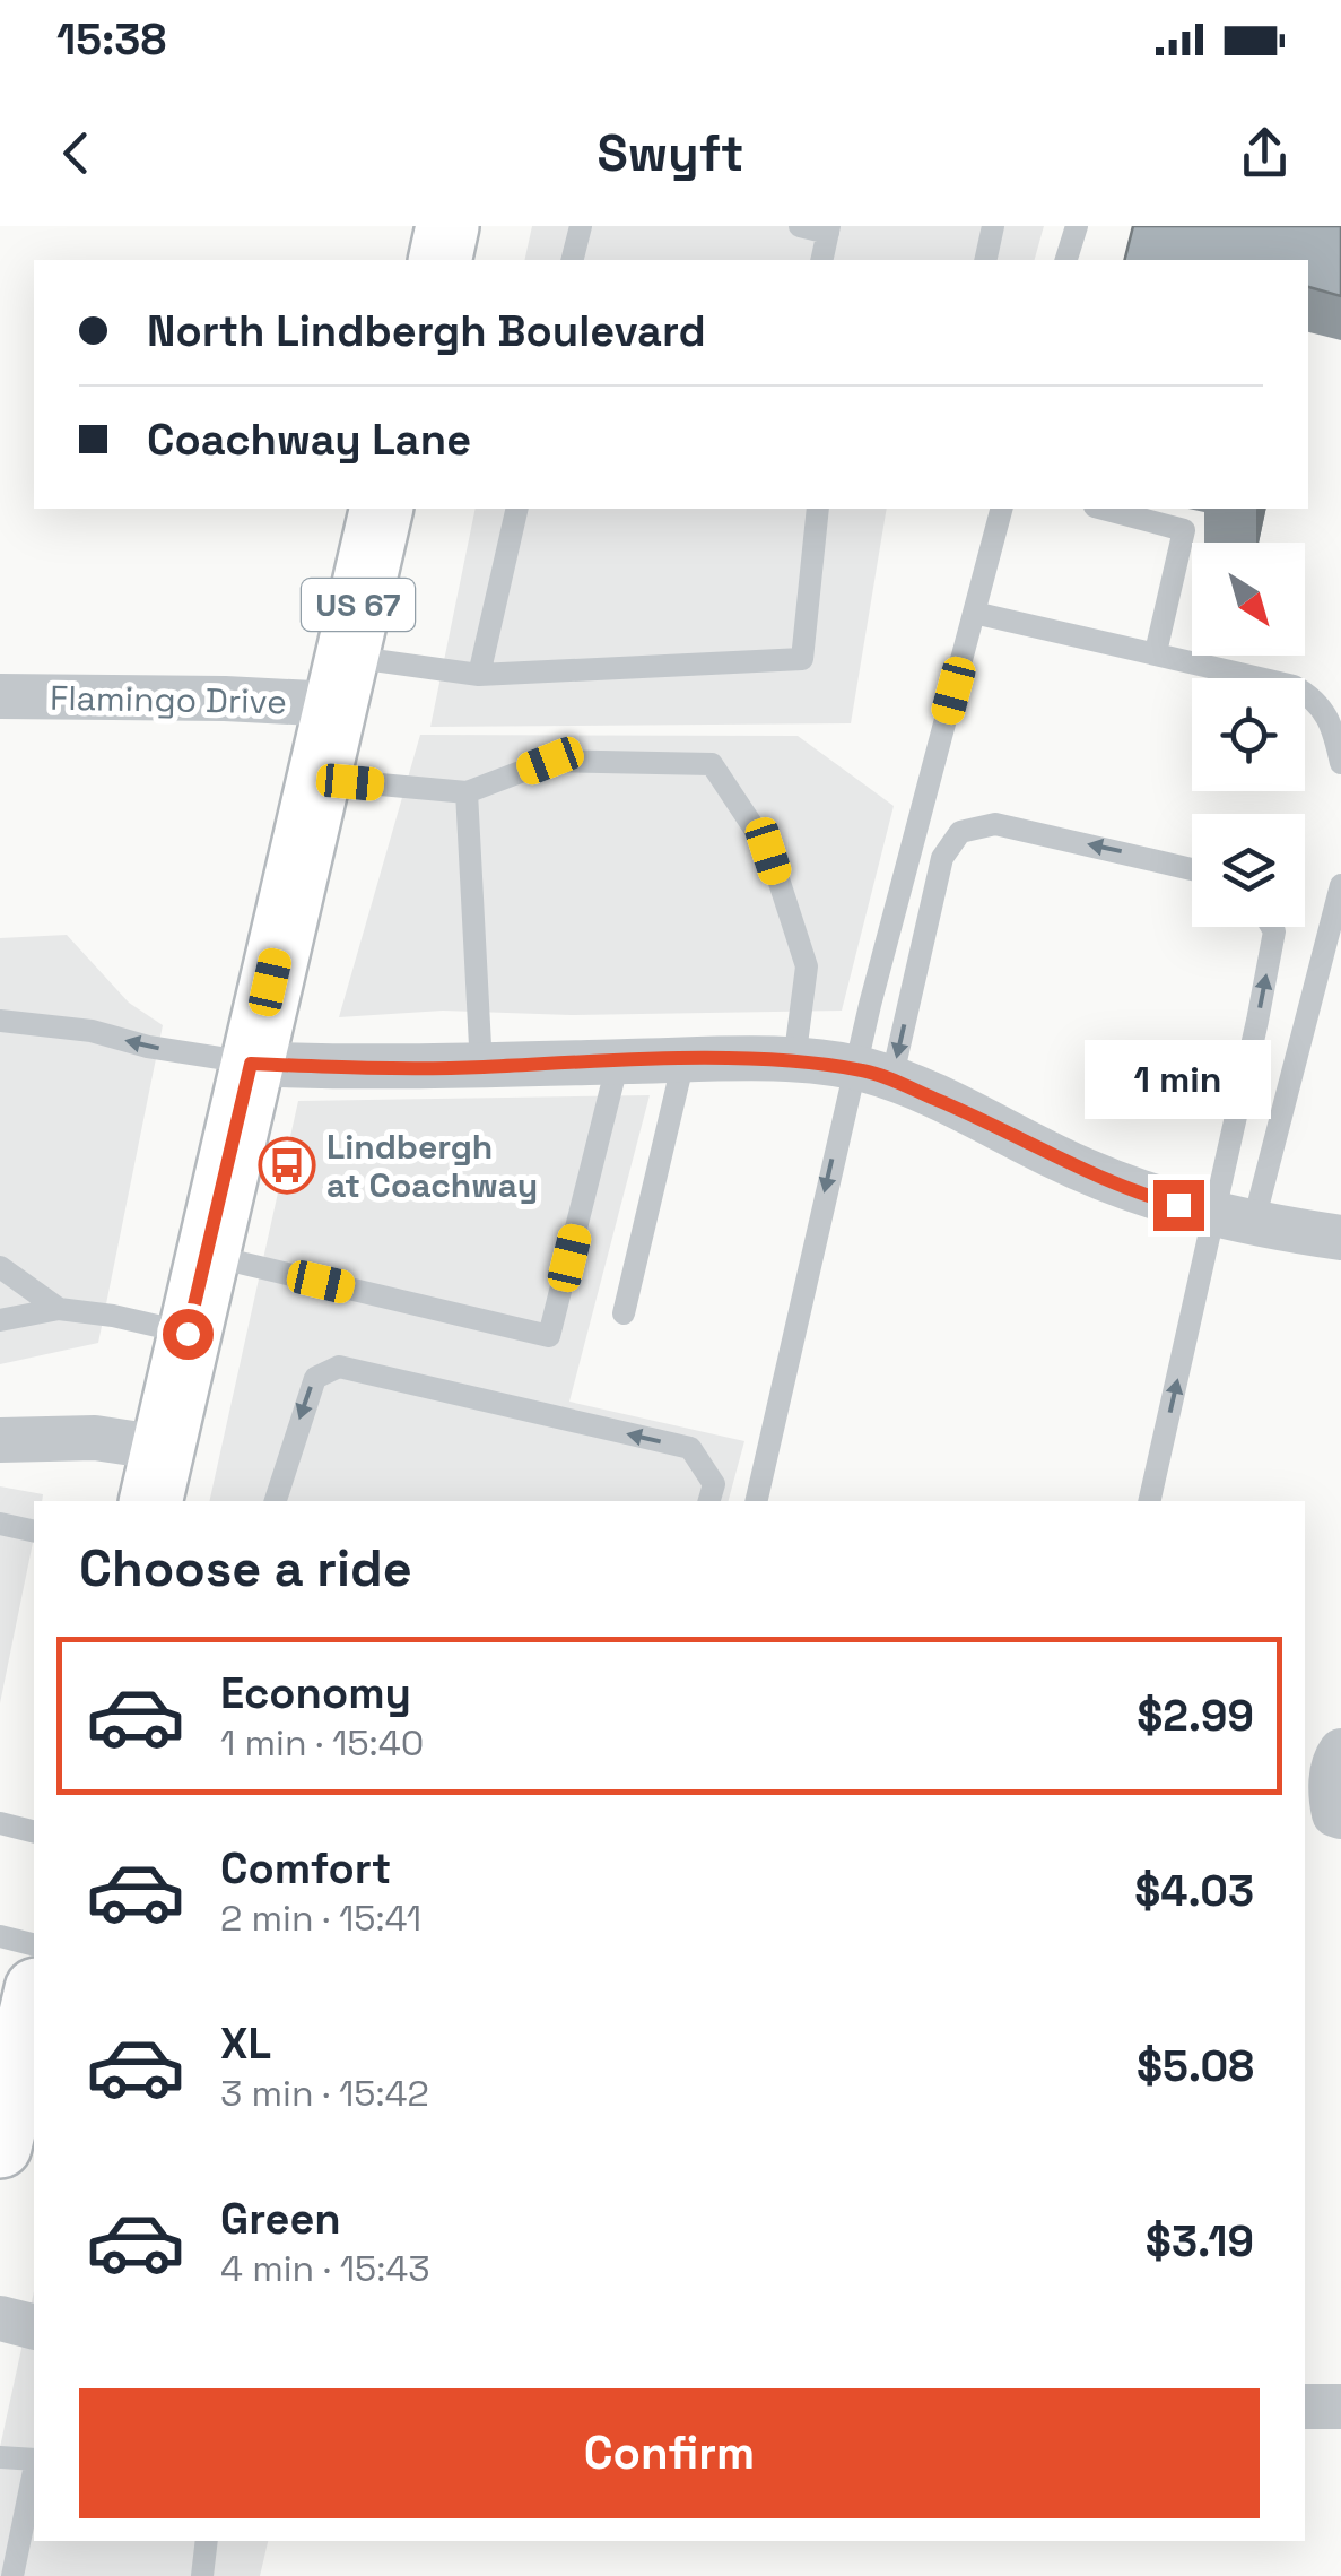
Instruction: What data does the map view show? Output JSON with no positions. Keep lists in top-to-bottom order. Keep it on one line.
{"streets":{"main road":["US 67"],"street":["Flamingo Drive"]},"crossings":[["US 67","Flamingo Drive"]],"places":{"bus stop":["Lindbergh at Coachway"]},"north":"bottom right","page":{"status":"15:38","header":"Swyft","banner":["North Lindbergh Boulevard","Coachway Lane"],"bubble":"1 min","heading":"Choose a ride","list":[{"name":"Economy","note":"1 min · 15:40","value":"$2.99"},{"name":"Comfort","note":"2 min · 15:41","value":"$4.03"},{"name":"XL","note":"3 min · 15:42","value":"$5.08"},{"name":"Green","note":"4 min · 15:43","value":"$3.19"}],"buttons":"Confirm"}}
